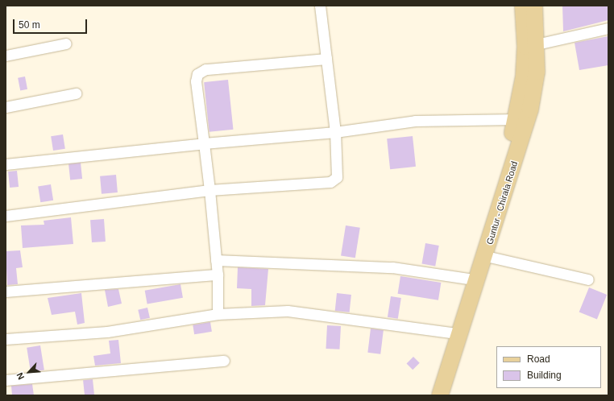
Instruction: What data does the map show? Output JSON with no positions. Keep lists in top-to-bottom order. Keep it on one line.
{"streets":{"main road":["Guntur - Chirala Road"]},"legend":["Road","Building"],"scale_bar":"50 m","north":"bottom left"}
